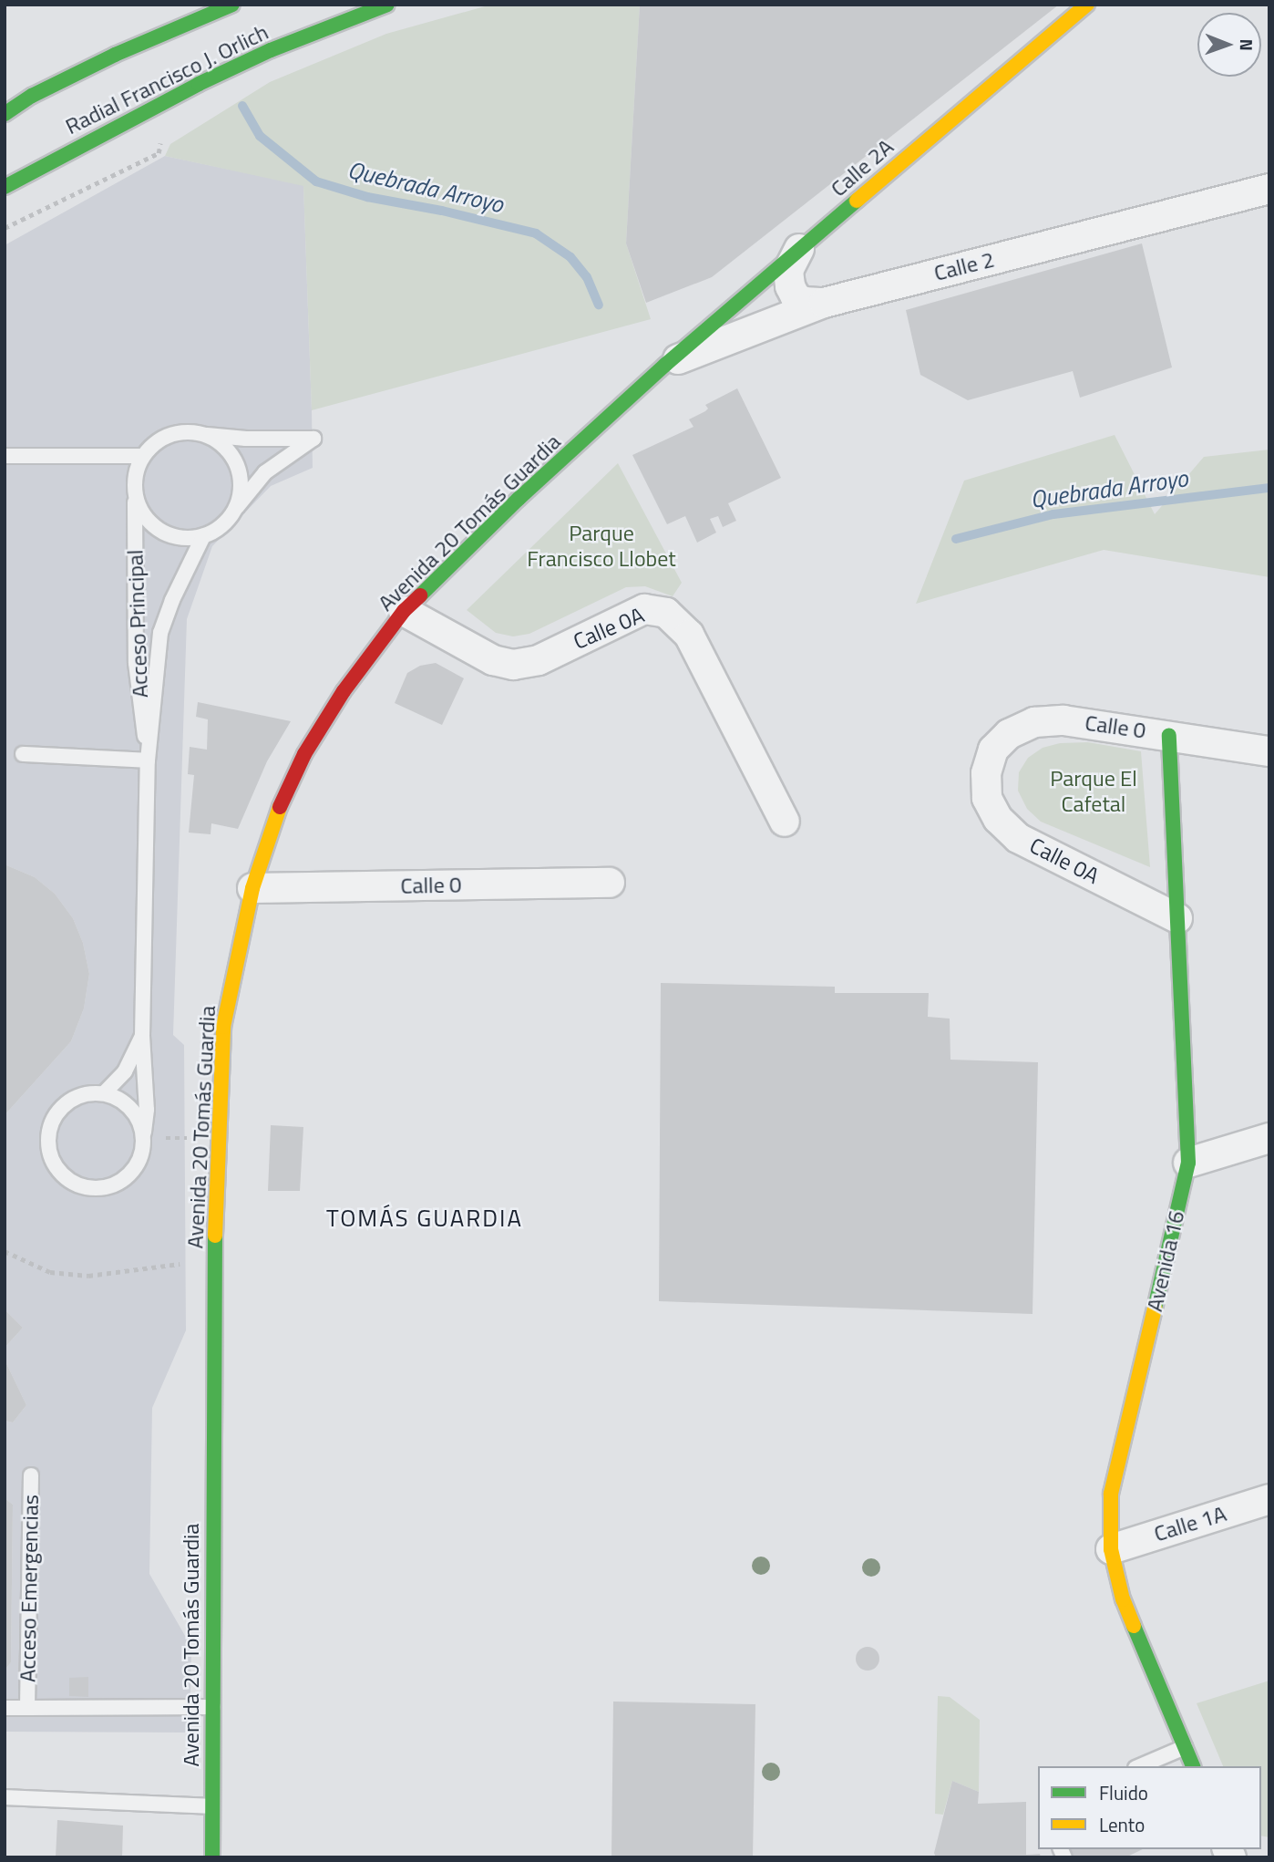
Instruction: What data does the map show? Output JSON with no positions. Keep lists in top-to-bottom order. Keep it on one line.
{"streets":{"street":["Radial Francisco J. Orlich","Calle 2A","Calle 2","Avenida 20 Tomás Guardia","Calle 0A","Calle 0","Avenida 16","Calle 1A"],"lane":["Acceso Principal","Acceso Emergencias"]},"crossings":[["Calle 2A","Calle 2"],["Calle 2A","Avenida 20 Tomás Guardia"],["Calle 2","Avenida 20 Tomás Guardia"],["Avenida 20 Tomás Guardia","Calle 0A"],["Avenida 20 Tomás Guardia","Calle 0"],["Avenida 20 Tomás Guardia","Acceso Emergencias"],["Calle 0A","Calle 0"],["Calle 0A","Avenida 16"],["Calle 0","Avenida 16"],["Avenida 16","Calle 1A"]],"districts":["TOMÁS GUARDIA"],"water":["Quebrada Arroyo"],"parks":["Parque Francisco Llobet","Parque El Cafetal"],"legend":["Fluido","Lento"],"north":"right"}
